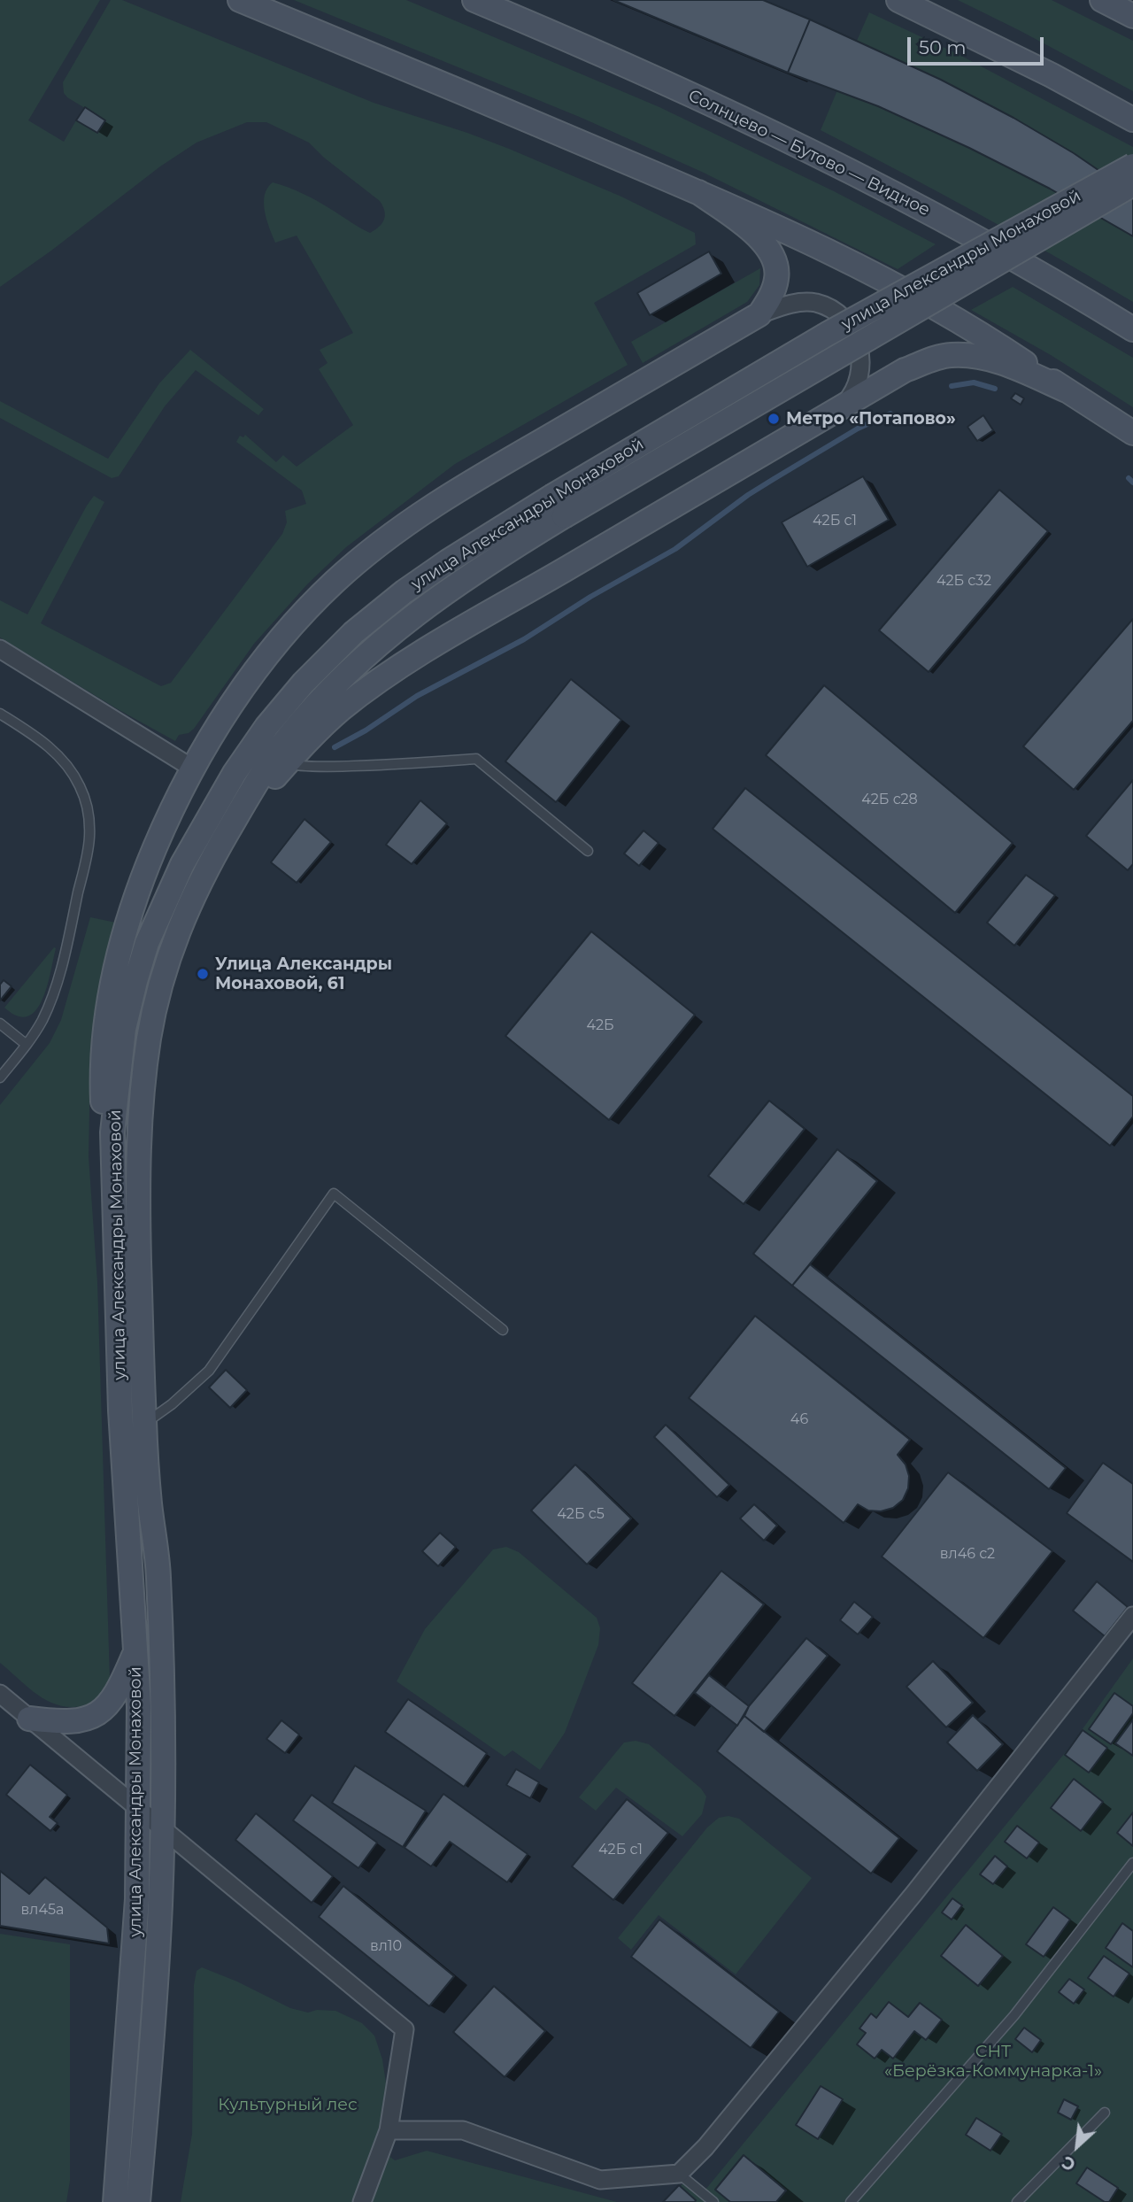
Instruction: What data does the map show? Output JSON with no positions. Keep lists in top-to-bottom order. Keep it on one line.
{"streets":{"main road":["Солнцево — Бутово — Видное","улица Александры Монаховой"]},"parks":["СНТ «Берёзка-Коммунарка-1»","Культурный лес"],"places":["Метро «Потапово»","Улица Александры Монаховой, 61"],"house_numbers":["42Б с1","42Б с32","42Б с28","42Б","46","42Б с5","вл46 с2","42Б с1","вл45а","вл10"],"scale_bar":"50 m","north":"bottom left"}
